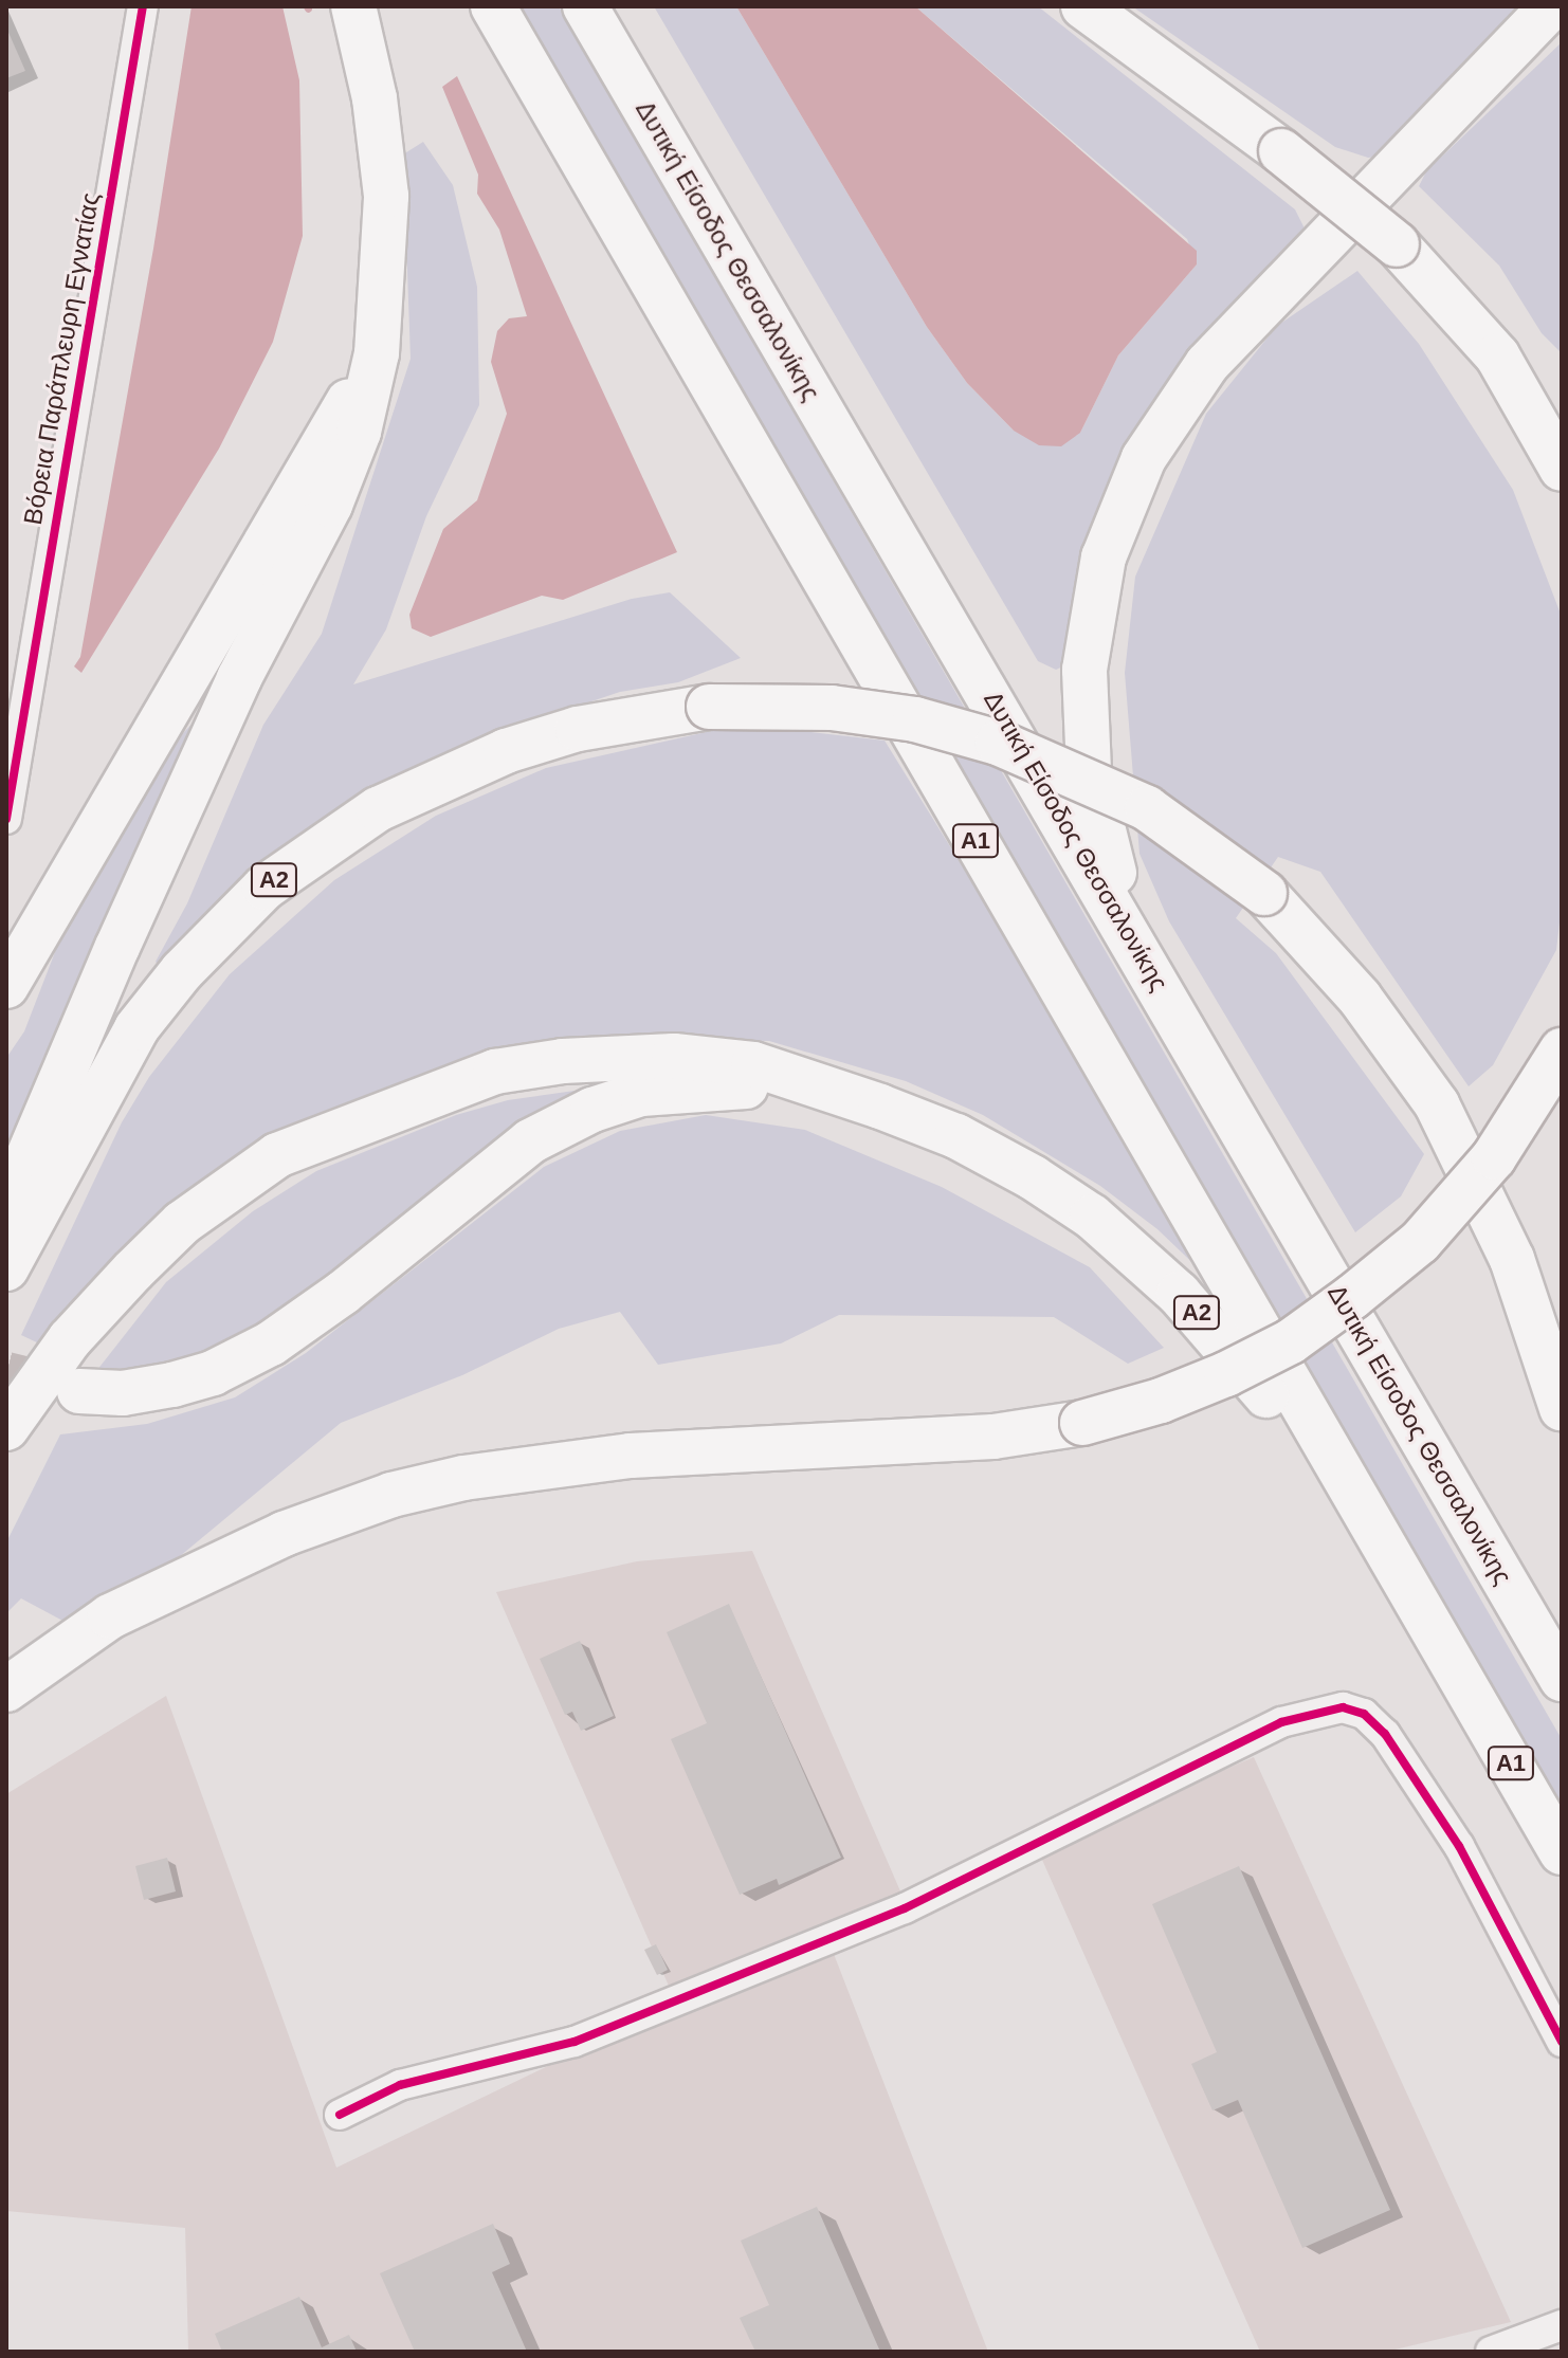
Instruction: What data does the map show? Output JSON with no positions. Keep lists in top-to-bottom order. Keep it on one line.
{"streets":{"highway":["Δυτική Είσοδος Θεσσαλονίκης","Α1","Α2"],"street":["Βόρεια Παράπλευρη Εγνατίας"]},"crossings":[["Α1","Α2"]]}
